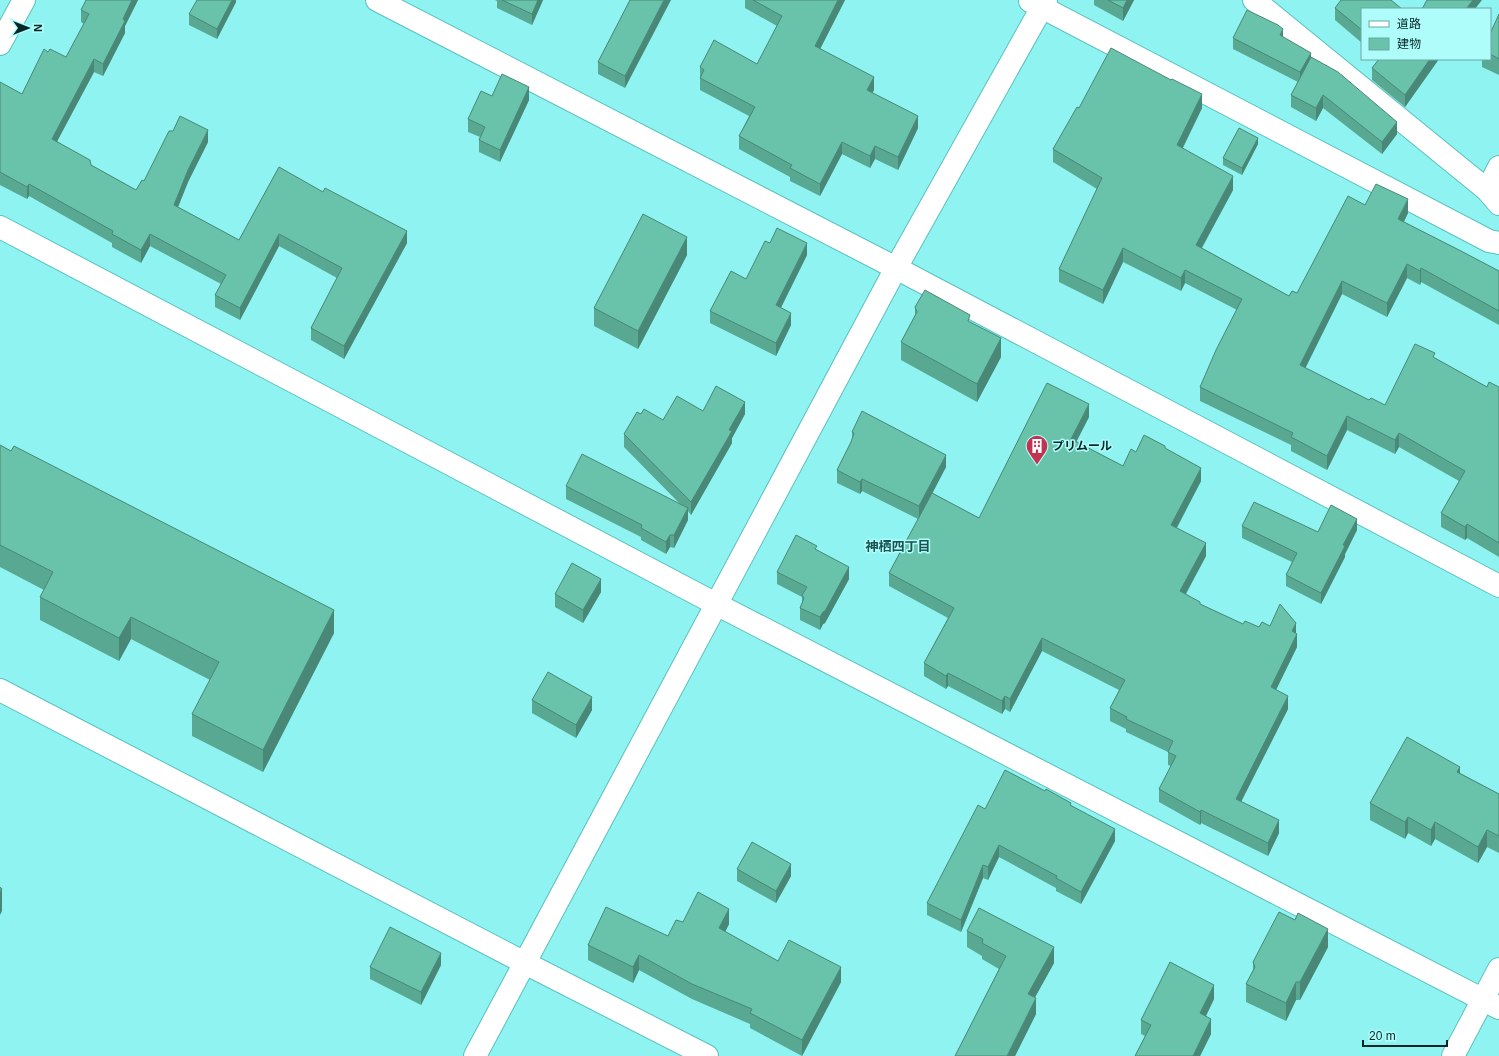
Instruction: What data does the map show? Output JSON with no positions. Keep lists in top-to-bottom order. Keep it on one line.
{"districts":["神栖四丁目"],"places":{"building":["プリムール"]},"legend":["道路","建物"],"scale_bar":"20 m","north":"right"}
